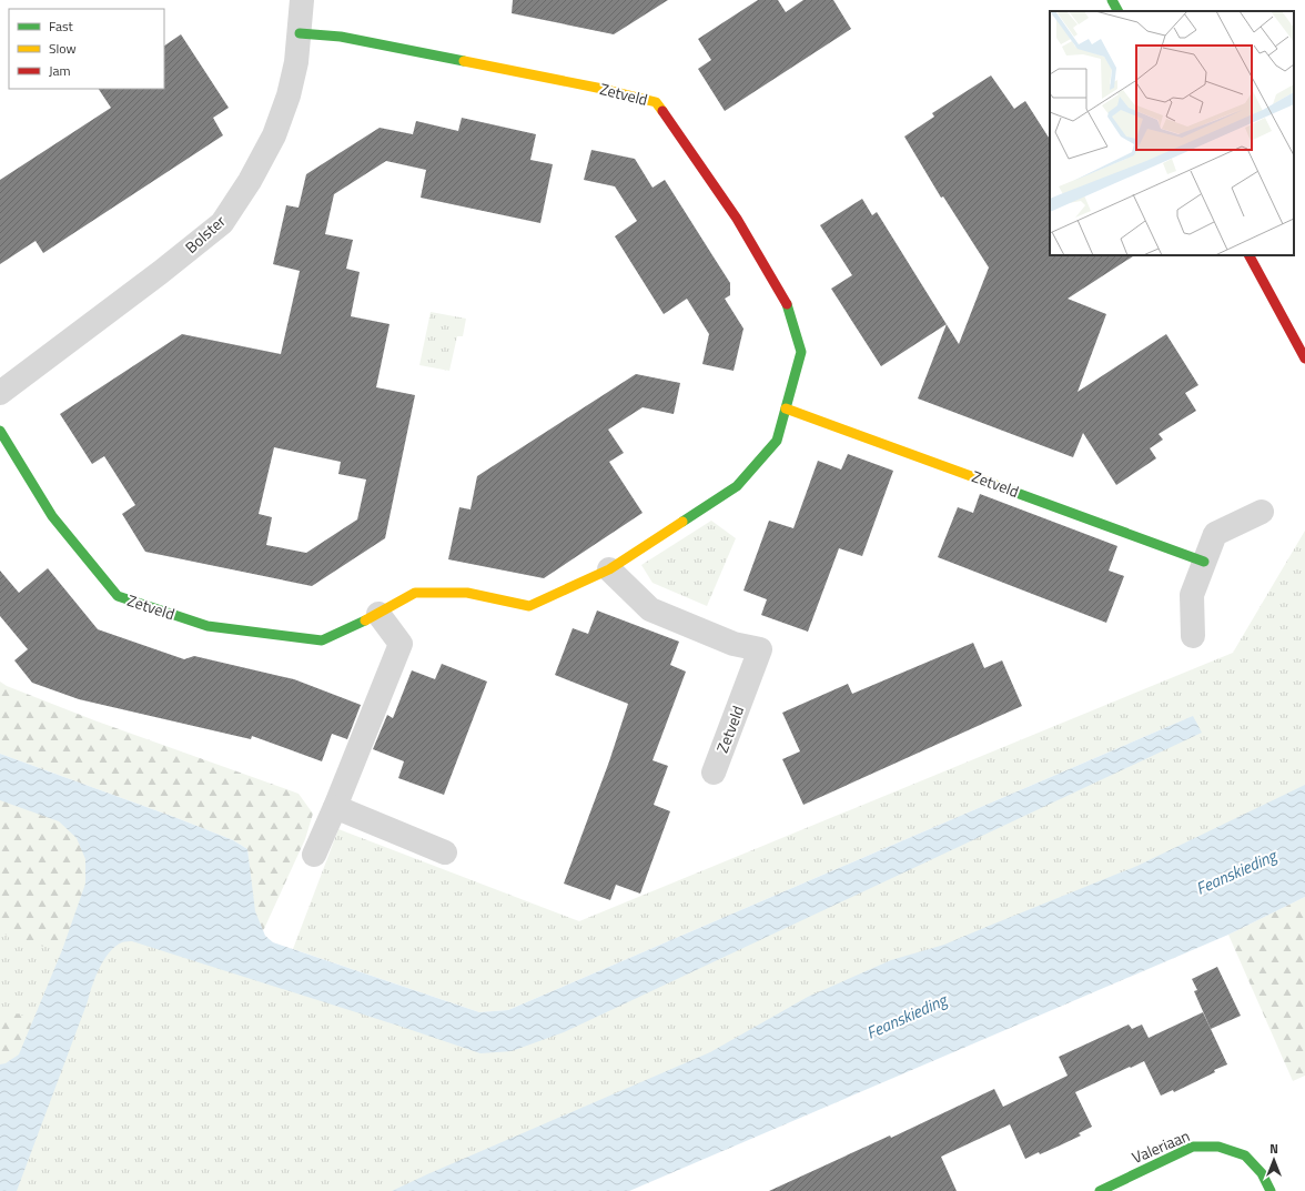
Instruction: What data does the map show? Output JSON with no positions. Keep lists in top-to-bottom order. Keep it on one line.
{"streets":{"street":["Zetveld","Bolster","Valeriaan"]},"crossings":[["Zetveld","Bolster"]],"water":["Feanskieding"],"legend":["Fast","Slow","Jam"],"north":"top"}
